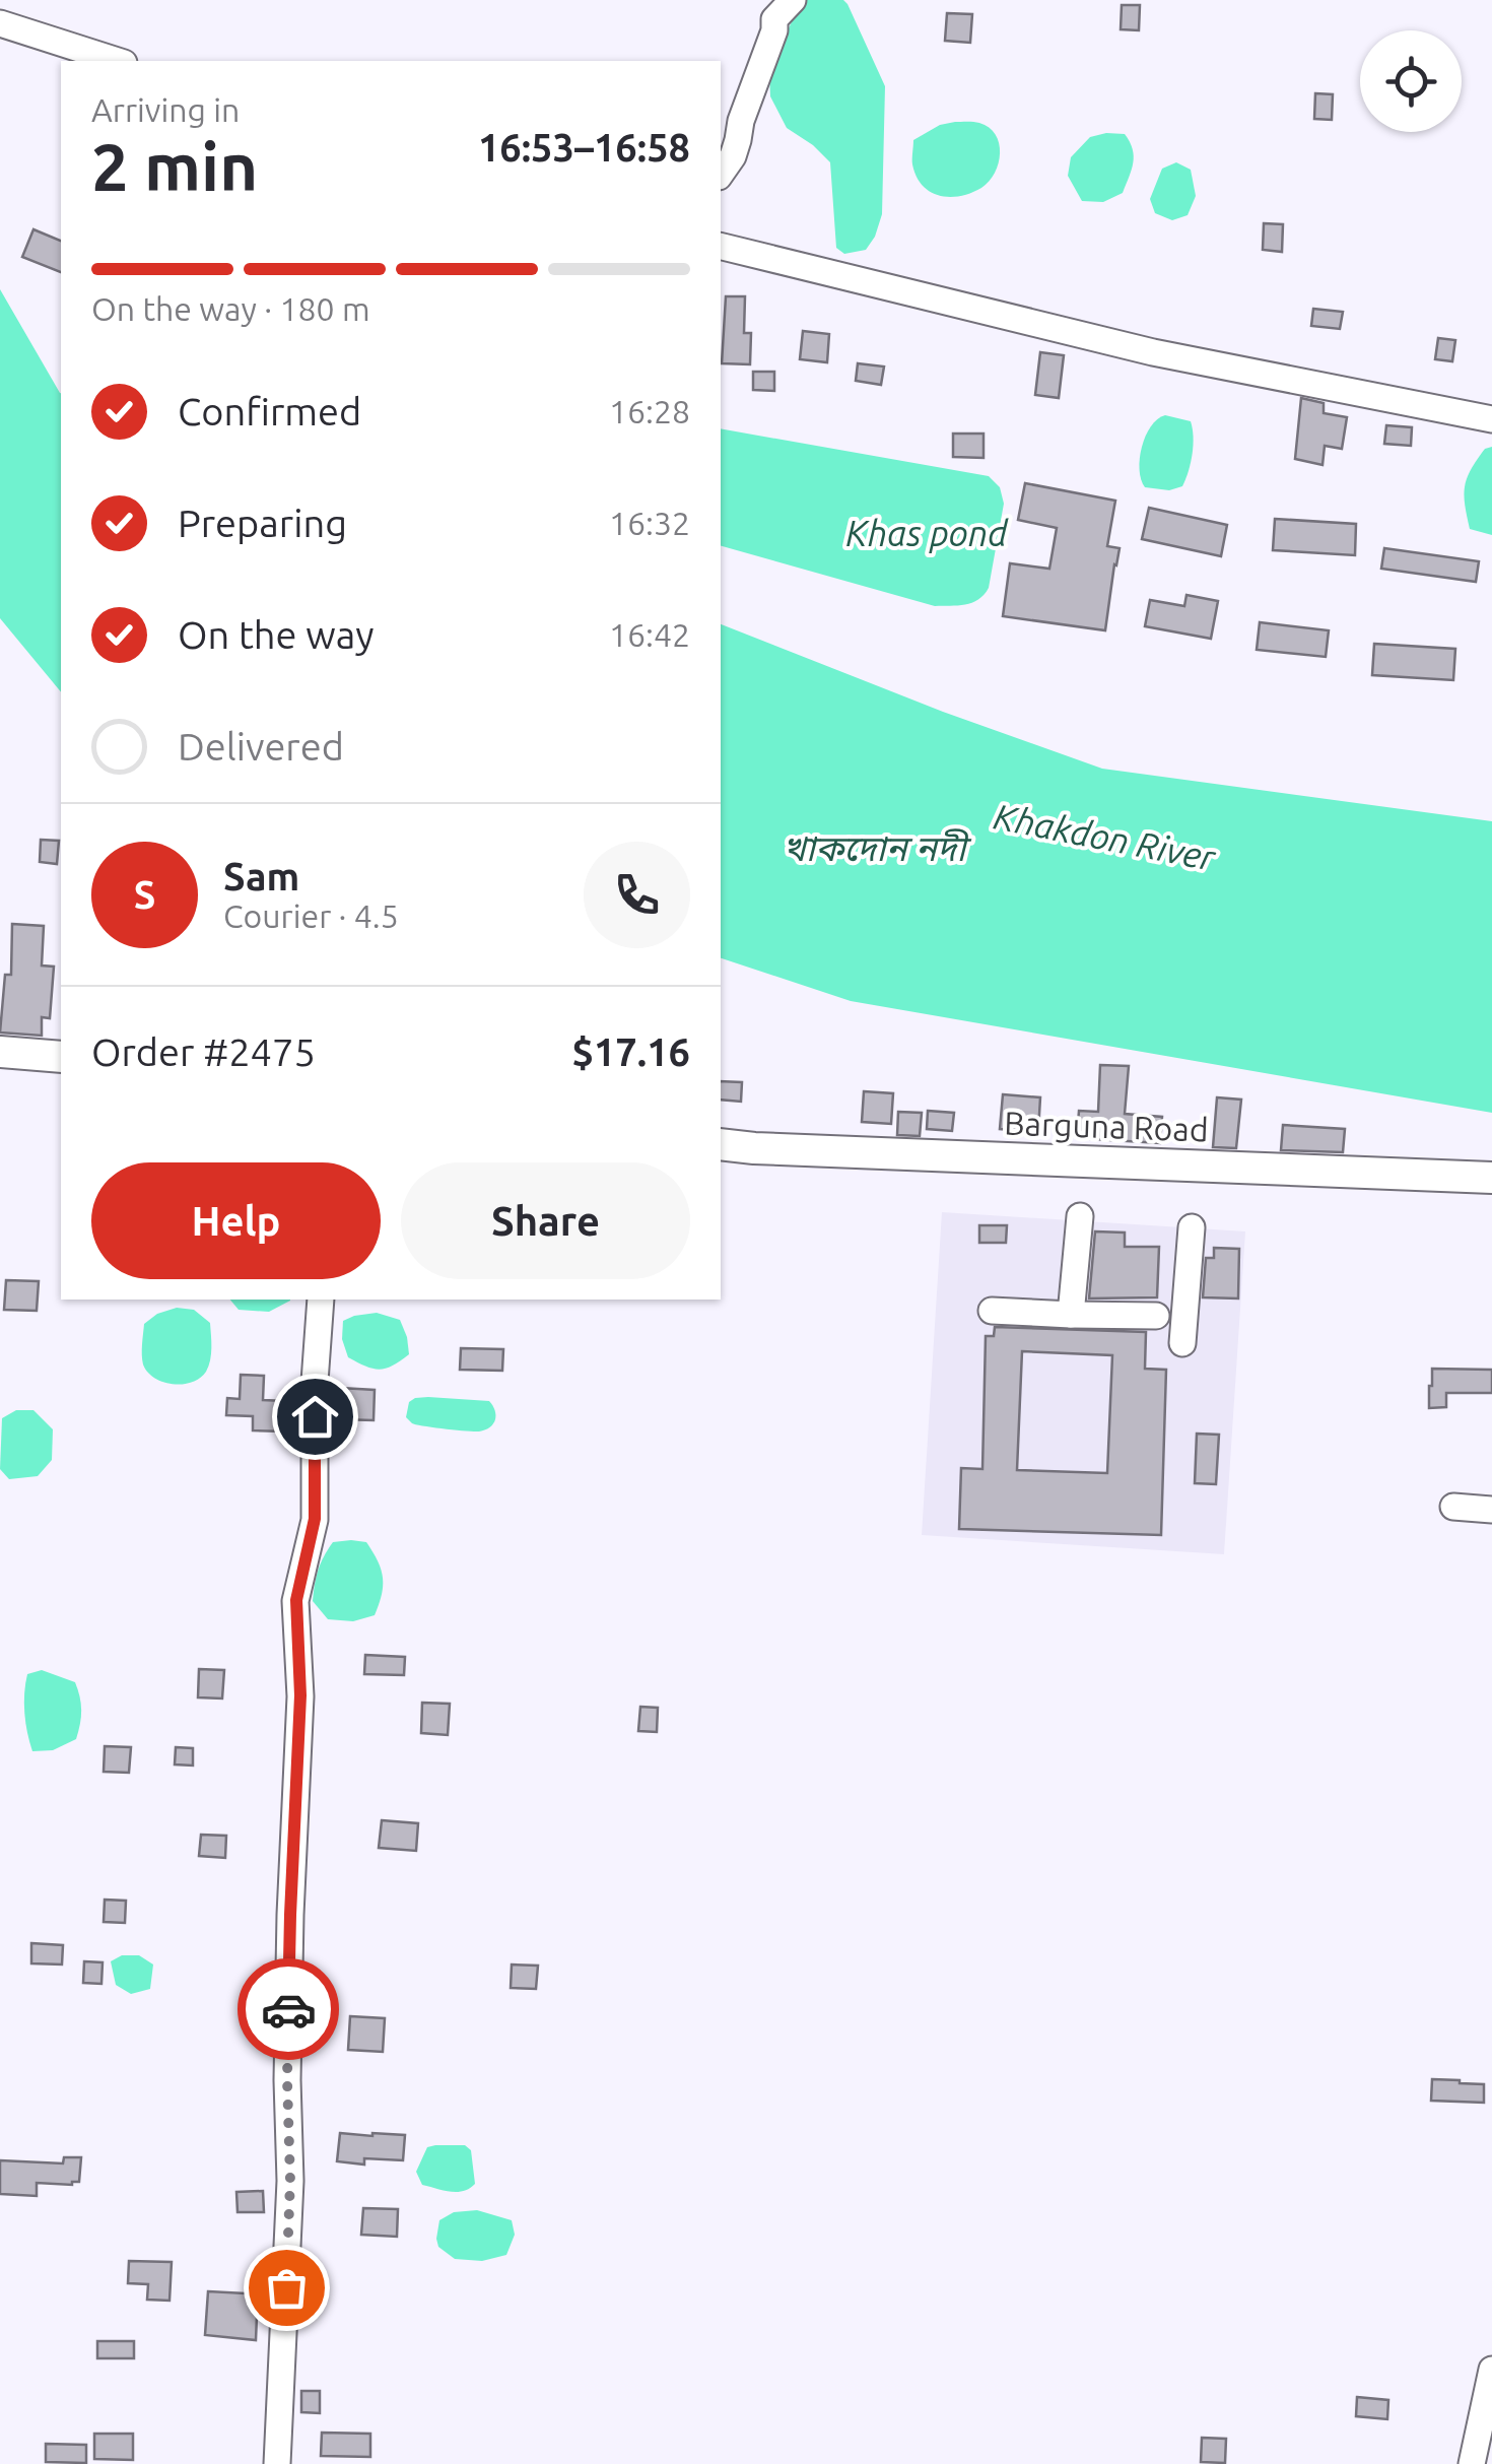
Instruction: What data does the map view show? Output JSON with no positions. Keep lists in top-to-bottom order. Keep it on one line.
{"streets":{"main road":["Barguna Road"]},"water":["Khas pond","Khakdon River","খাকদোন নদী"],"page":{"heading":["2 min","Arriving in","16:53–16:58"],"panel":["Sam","Courier · 4.5","Order #2475","$17.16"],"bar":"On the way · 180 m","list":[["Confirmed","16:28"],["Preparing","16:32"],["On the way","16:42"],"Delivered"],"round":"S","buttons":["Help","Share"]}}
